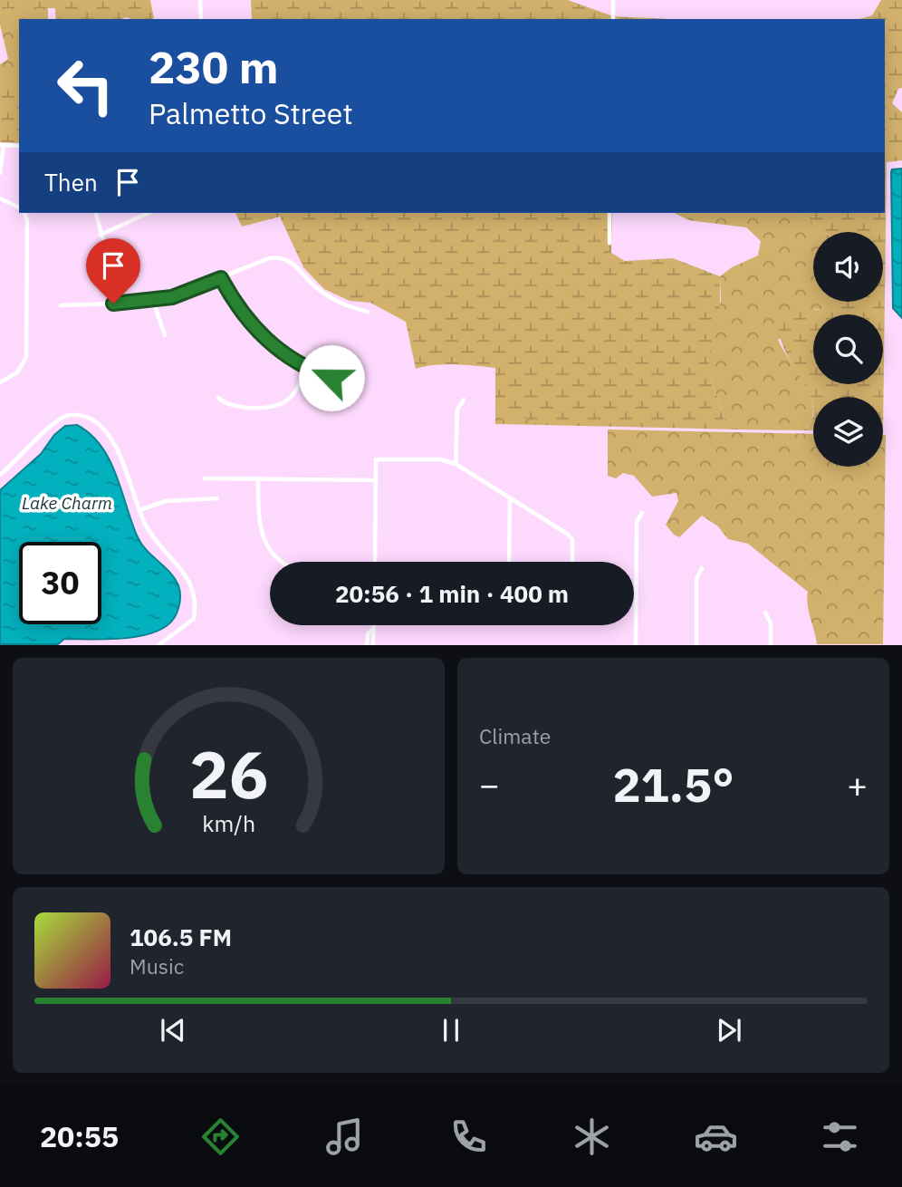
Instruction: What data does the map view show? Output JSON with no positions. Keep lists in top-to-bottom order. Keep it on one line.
{"water":["Lake Charm"],"page":{"turn":["230 m","Palmetto Street"],"then":"Then","limit":"30","trip":"20:56 · 1 min · 400 m","tile":"Climate","heat":["−","21.5°","+"],"song":["106.5 FM","Music"],"tabs":"20:55","gauge":["26","km/h"]}}
